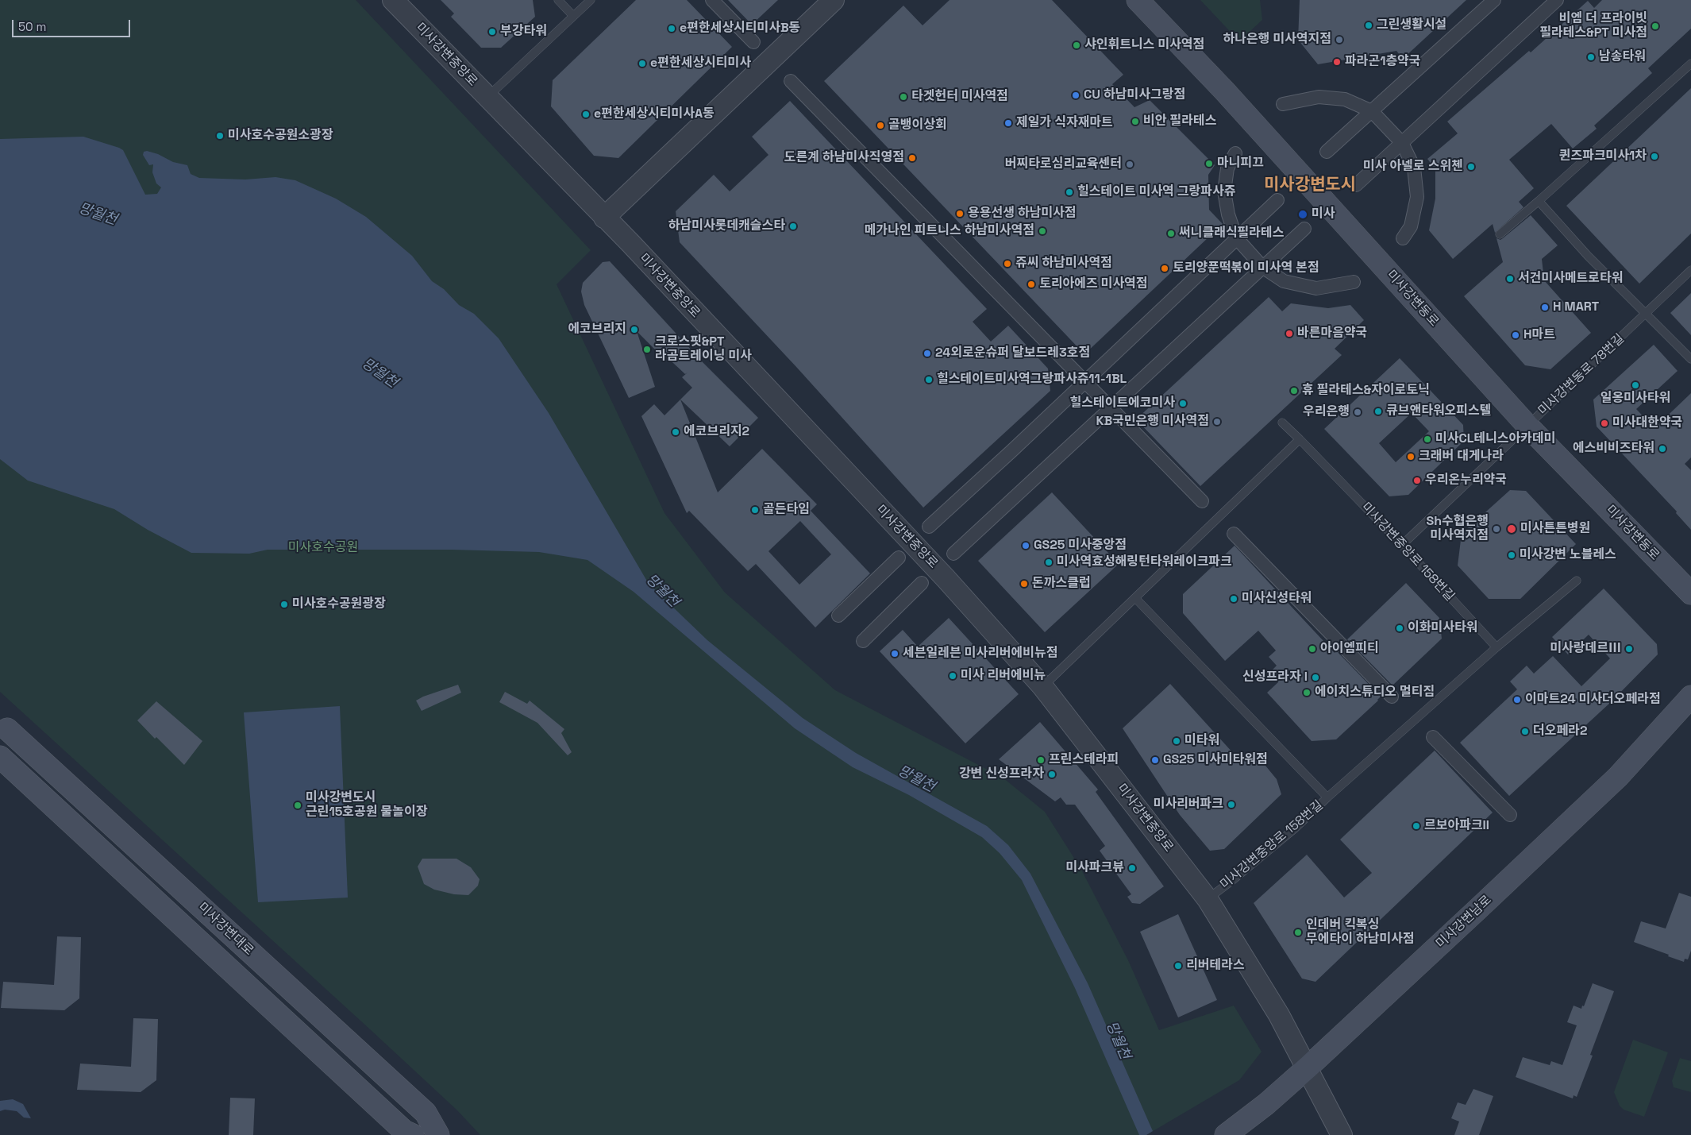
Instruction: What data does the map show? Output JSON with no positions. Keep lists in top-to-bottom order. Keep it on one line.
{"streets":{"main road":["미사강변동로","미사강변남로","미사강변대로"],"street":["미사강변중앙로"],"lane":["미사강변동로 78번길","미사강변중앙로 158번길"]},"crossings":[["미사강변중앙로","미사강변중앙로 158번길"],["미사강변중앙로","미사강변남로"],["미사강변동로","미사강변동로 78번길"],["미사강변동로 78번길","미사강변중앙로 158번길"]],"districts":["미사강변도시"],"water":["망월천"],"parks":["미사호수공원"],"places":["그린생활시설","비엠 더 프라이빗 필라테스&PT 미사점","e편한세상시티미사B동","부강타워","하나은행 미사역지점","샤인휘트니스 미사역점","남송타워","파라곤1층약국","e편한세상시티미사","CU 하남미사그랑점","타겟헌터 미사역점","e편한세상시티미사A동","비안 필라테스","제일가 식자재마트","골뱅이상회","미사호수공원소광장","퀸즈파크미사1차","도른계 하남미사직영점","마니피끄","버찌타로심리교육센터","미사 아넬로 스위첸","힐스테이트 미사역 그랑파사쥬","용용선생 하남미사점","미사","하남미사롯데캐슬스타","메가나인 피트니스 하남미사역점","써니클래식필라테스","쥬씨 하남미사역점","토리양푼떡볶이 미사역 본점","서건미사메트로타워","토리아에즈 미사역점","H MART","에코브리지","바른마음약국","H마트","크로스핏&PT 라곰트레이닝 미사","24외로운슈퍼 달보드레3호점","힐스테이트미사역그랑파사쥬11-1BL","일옹미사타워","휴 필라테스&자이로토닉","힐스테이트에코미사","큐브앤타워오피스텔","우리은행","KB국민은행 미사역점","미사대한약국","에코브리지2","미사CL테니스아카데미","에스비비즈타워","크래버 대게나라","우리온누리약국","골든타임","Sh수협은행 미사역지점","미사튼튼병원","GS25 미사중앙점","미사강변 노블레스","미사역효성해링턴타워레이크파크","돈까스클럽","미사신성타워","미사호수공원광장","이화미사타워","아이엠피티","미사랑데르Ⅲ","세븐일레븐 미사리버에비뉴점","미사 리버에비뉴","신성프라자 I","에이치스튜디오 멀티짐","이마트24 미사더오페라점","더오페라2","미타워","프린스테라피","GS25 미사미타워점","강변 신성프라자","미사리버파크","미사강변도시 근린15호공원 물놀이장","르보아파크II","미사파크뷰","인데버 킥복싱 무에타이 하남미사점","리버테라스"],"scale_bar":"50 m"}
